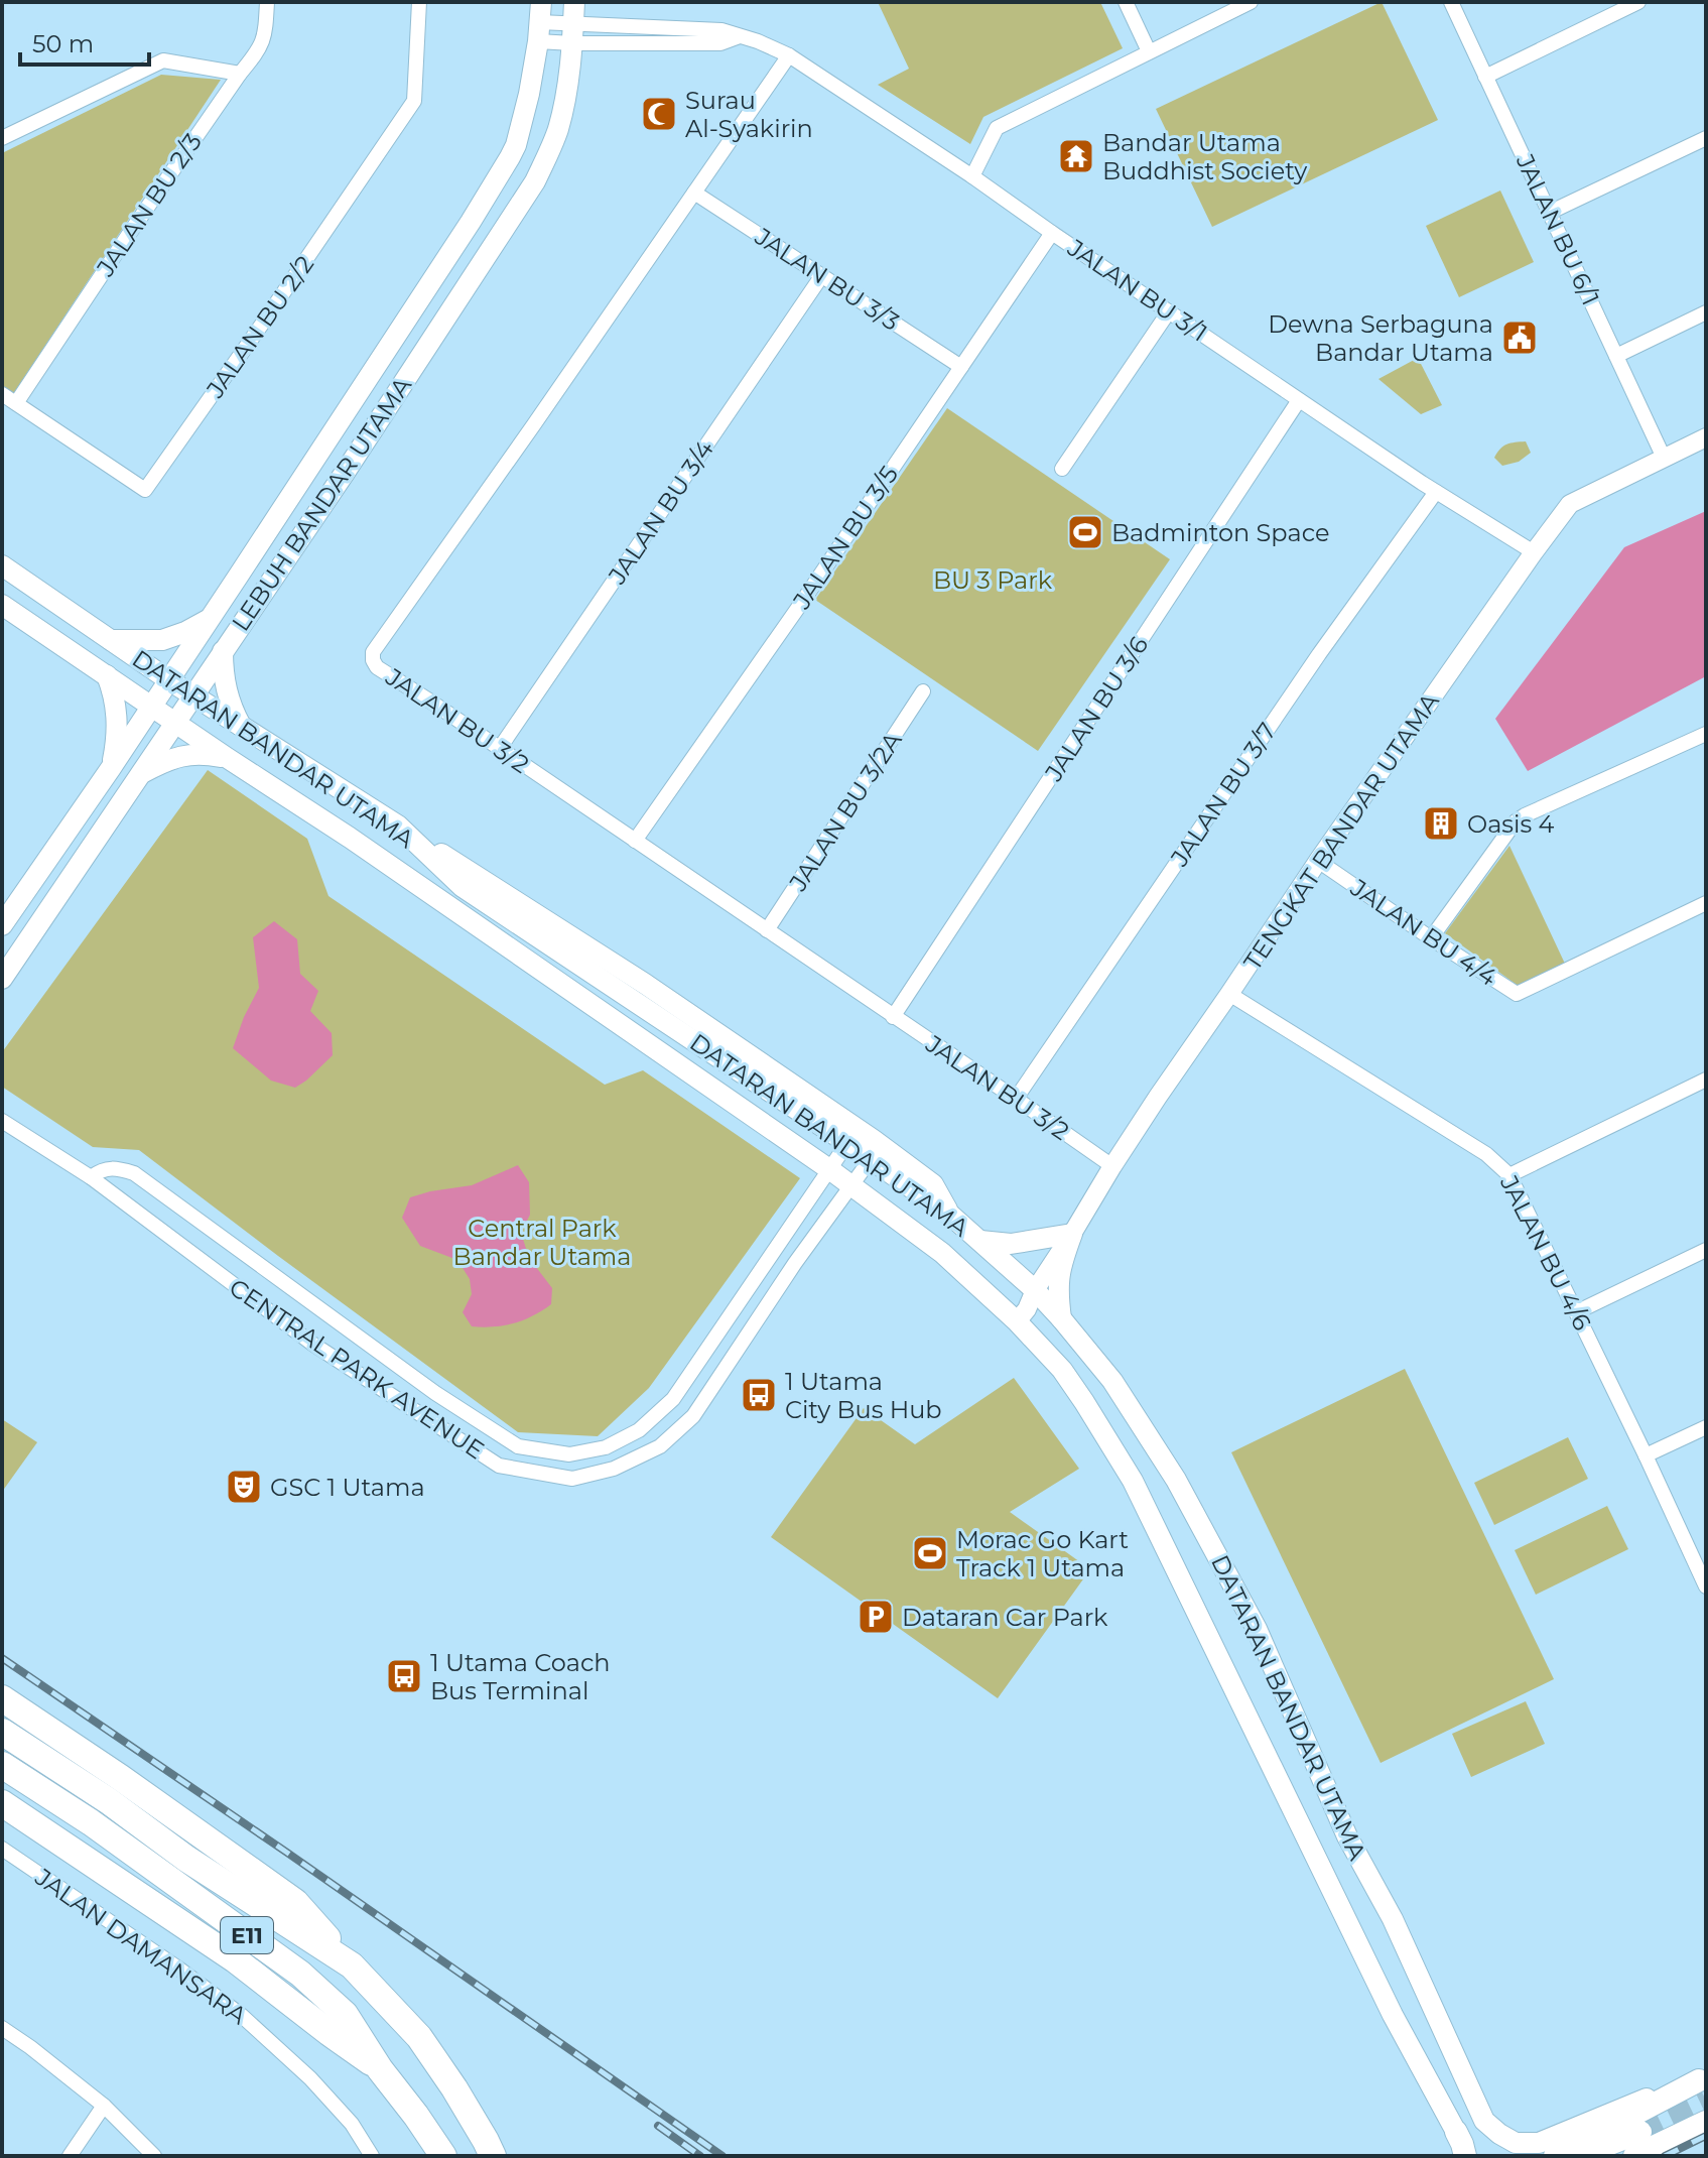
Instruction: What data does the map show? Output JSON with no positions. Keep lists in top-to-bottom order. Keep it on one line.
{"streets":{"highway":["E11"],"main road":["LEBUH BANDAR UTAMA","DATARAN BANDAR UTAMA"],"street":["JALAN BU 2/3","JALAN BU 6/1","JALAN BU 3/3","JALAN BU 3/1","JALAN BU 2/2","JALAN BU 3/4","JALAN BU 3/5","JALAN BU 3/6","JALAN BU 3/2","JALAN BU 3/7","JALAN BU 3/2A","TENGKAT BANDAR UTAMA","JALAN BU 4/4","JALAN BU 4/6","CENTRAL PARK AVENUE","JALAN DAMANSARA"]},"crossings":[["JALAN BU 2/3","JALAN BU 2/2"],["JALAN BU 6/1","TENGKAT BANDAR UTAMA"],["JALAN BU 3/3","JALAN BU 3/4"],["JALAN BU 3/3","JALAN BU 3/5"],["JALAN BU 3/3","JALAN BU 3/2"],["JALAN BU 3/1","LEBUH BANDAR UTAMA"],["JALAN BU 3/1","JALAN BU 3/5"],["JALAN BU 3/1","JALAN BU 3/6"],["JALAN BU 3/1","JALAN BU 3/2"],["JALAN BU 3/1","JALAN BU 3/7"],["JALAN BU 3/1","TENGKAT BANDAR UTAMA"],["LEBUH BANDAR UTAMA","DATARAN BANDAR UTAMA"],["JALAN BU 3/4","JALAN BU 3/2"],["JALAN BU 3/5","JALAN BU 3/2"],["JALAN BU 3/6","JALAN BU 3/2"],["JALAN BU 3/2","JALAN BU 3/7"],["JALAN BU 3/2","JALAN BU 3/2A"],["JALAN BU 3/2","TENGKAT BANDAR UTAMA"],["DATARAN BANDAR UTAMA","TENGKAT BANDAR UTAMA"],["DATARAN BANDAR UTAMA","CENTRAL PARK AVENUE"],["TENGKAT BANDAR UTAMA","JALAN BU 4/4"],["TENGKAT BANDAR UTAMA","JALAN BU 4/6"]],"parks":["BU 3 Park","Central Park Bandar Utama"],"places":{"mosque":["Surau Al-Syakirin"],"temple":["Bandar Utama Buddhist Society"],"public building":["Dewna Serbaguna Bandar Utama"],"sports":["Badminton Space","Morac Go Kart Track 1 Utama"],"building":["Oasis 4"],"bus stop":["1 Utama City Bus Hub","1 Utama Coach Bus Terminal"],"theatre":["GSC 1 Utama"],"parking":["Dataran Car Park"]},"scale_bar":"50 m"}
